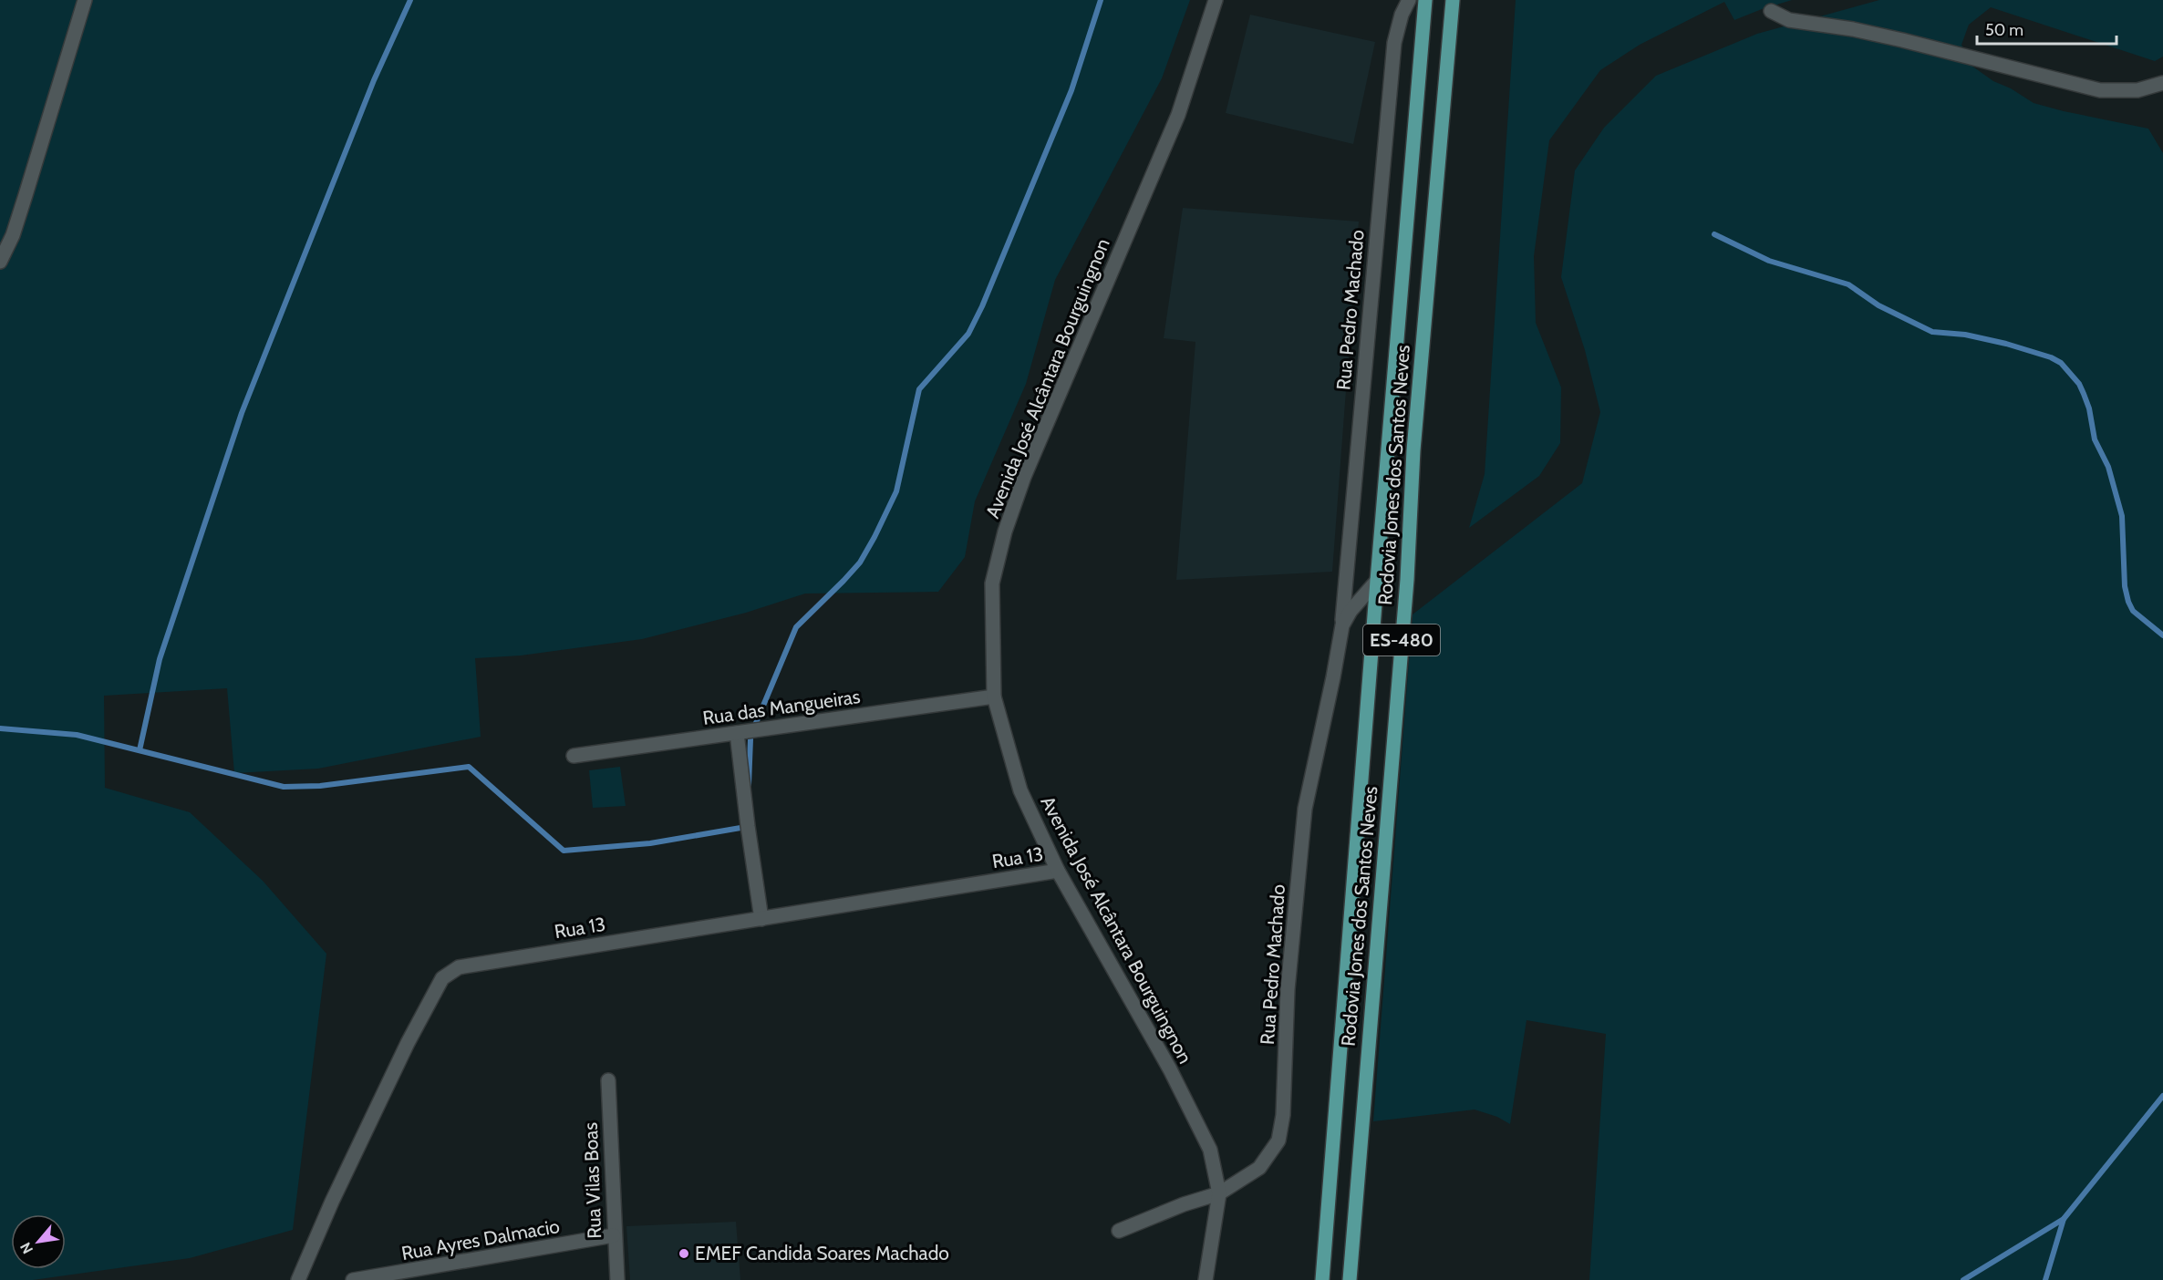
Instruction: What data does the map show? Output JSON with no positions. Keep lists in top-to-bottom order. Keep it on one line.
{"streets":{"main road":["Rodovia Jones dos Santos Neves","ES-480"],"street":["Rua Pedro Machado","Avenida José Alcântara Bourguingnon","Rua das Mangueiras","Rua 13","Rua Vilas Boas","Rua Ayres Dalmacio"]},"crossings":[["Rua Pedro Machado","Avenida José Alcântara Bourguingnon"],["Rua Pedro Machado","Rodovia Jones dos Santos Neves"],["Avenida José Alcântara Bourguingnon","Rua das Mangueiras"],["Avenida José Alcântara Bourguingnon","Rua 13"],["Rua Vilas Boas","Rua Ayres Dalmacio"]],"places":["EMEF Candida Soares Machado"],"scale_bar":"50 m","north":"bottom left"}
